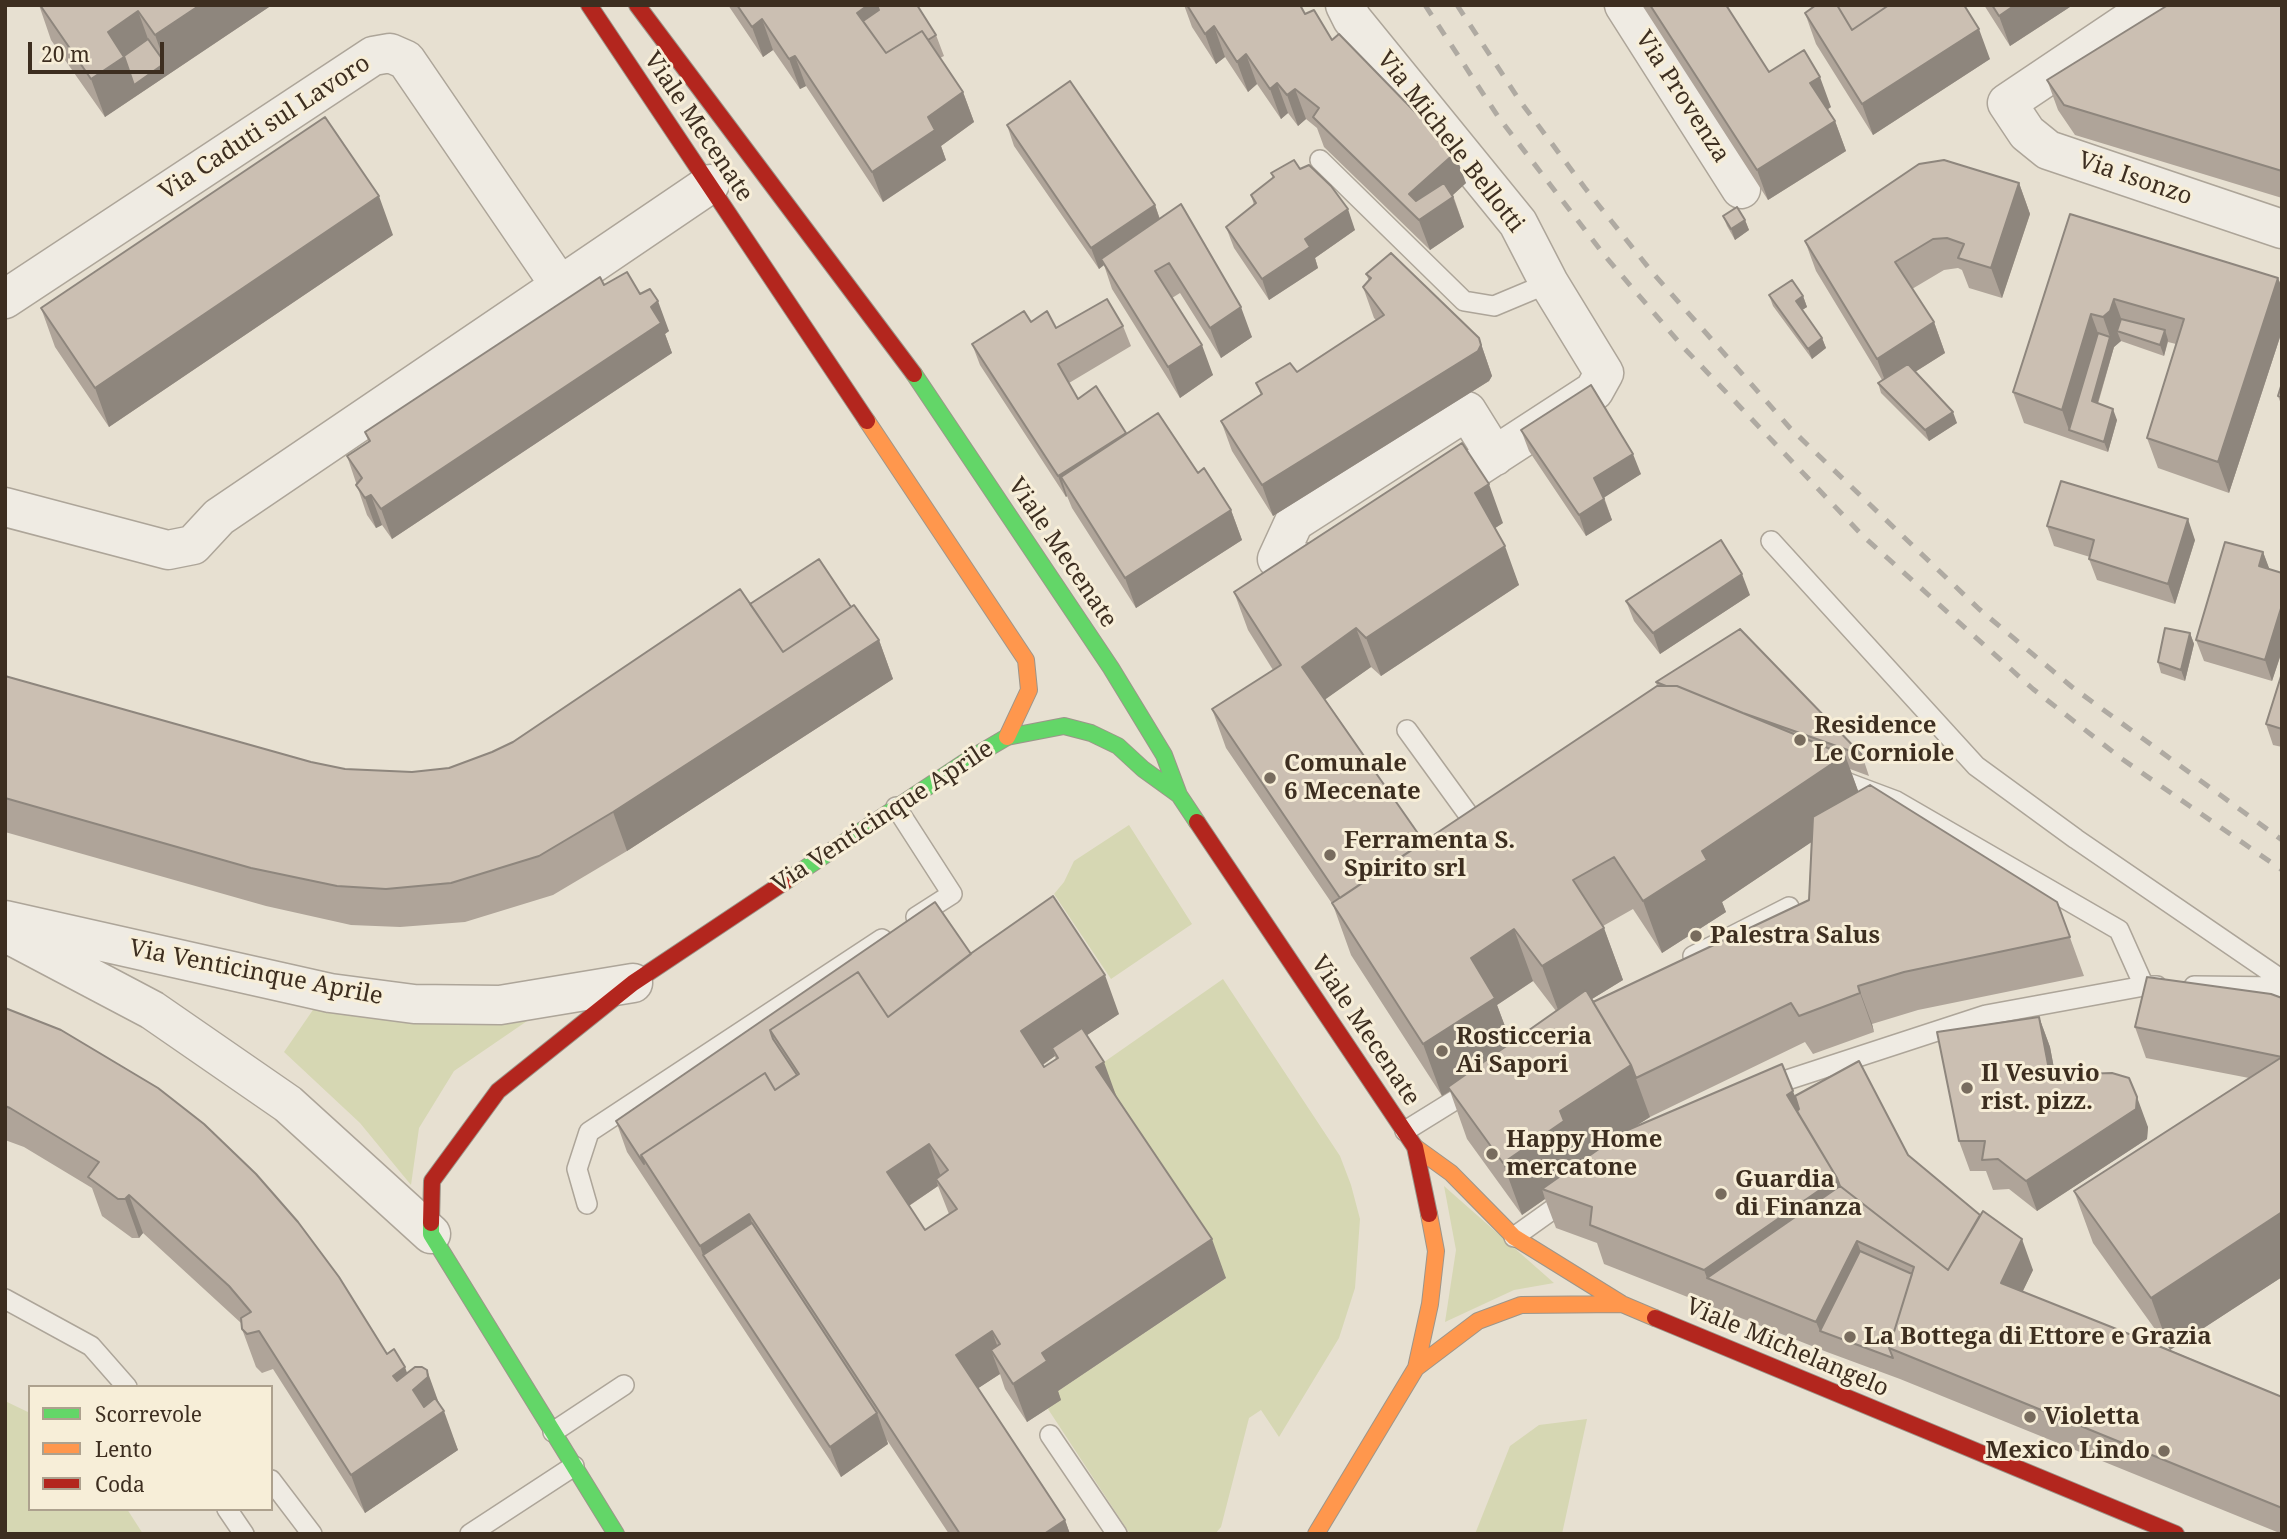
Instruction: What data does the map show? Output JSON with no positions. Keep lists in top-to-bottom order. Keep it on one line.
{"streets":{"main road":["Viale Mecenate","Via Venticinque Aprile","Viale Michelangelo"],"street":["Via Provenza","Via Caduti sul Lavoro","Via Michele Bellotti","Via Isonzo"]},"crossings":[["Viale Mecenate","Via Venticinque Aprile"],["Viale Mecenate","Viale Michelangelo"]],"places":["Residence Le Corniole","Comunale 6 Mecenate","Ferramenta S. Spirito srl","Palestra Salus","Rosticceria Ai Sapori","Il Vesuvio rist. pizz.","Happy Home mercatone","Guardia di Finanza","La Bottega di Ettore e Grazia","Violetta","Mexico Lindo"],"legend":["Scorrevole","Lento","Coda"],"scale_bar":"20 m"}
